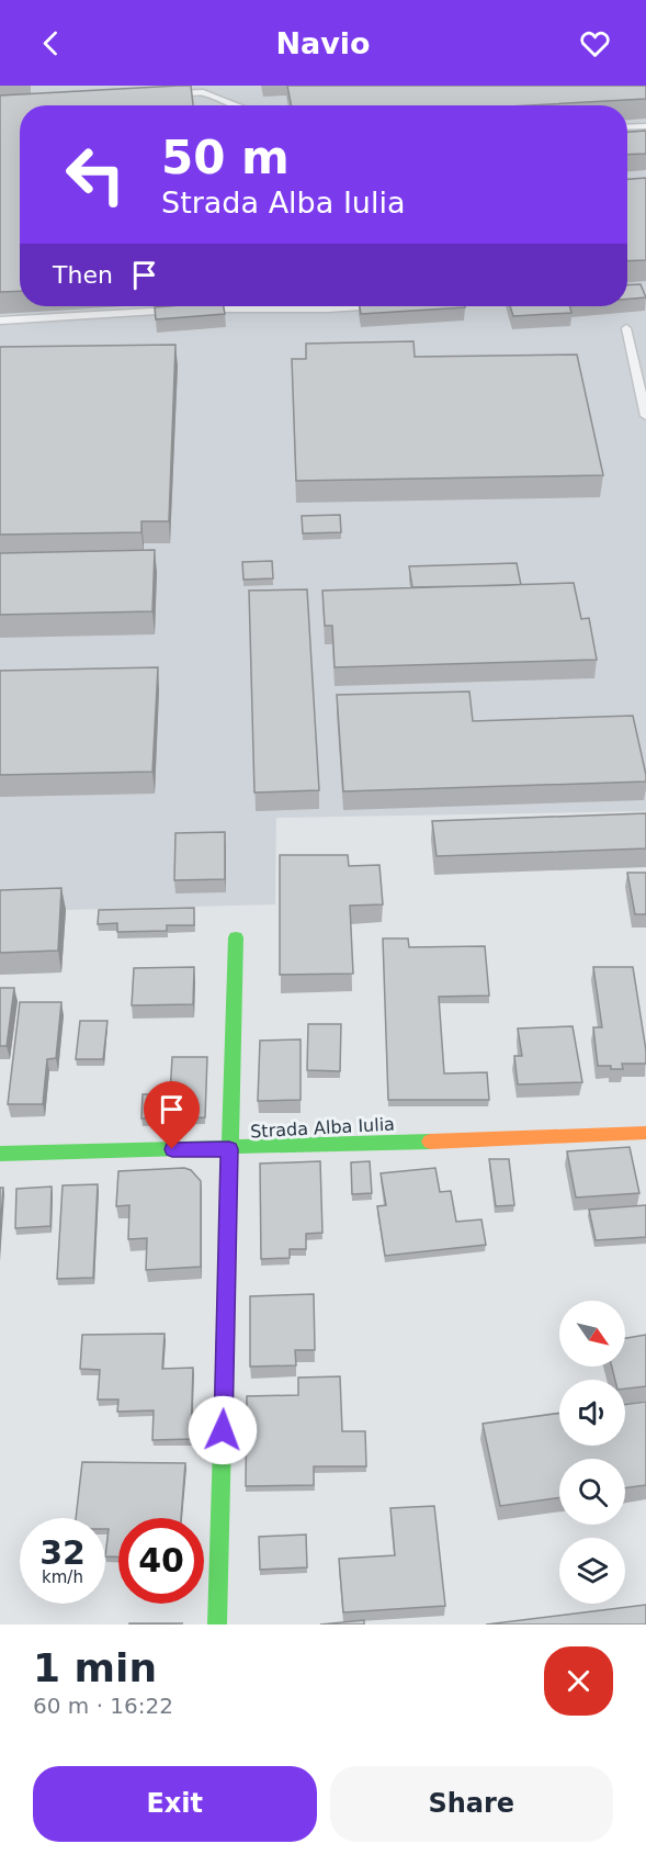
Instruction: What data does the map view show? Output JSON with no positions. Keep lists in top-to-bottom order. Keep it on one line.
{"streets":{"street":["Strada Alba Iulia"]},"north":"bottom right","page":{"header":"Navio","turn":["50 m","Strada Alba Iulia"],"then":"Then","speed":"32 km/h","limit":"40","heading":["1 min","60 m · 16:22"],"buttons":["Exit","Share"]}}
